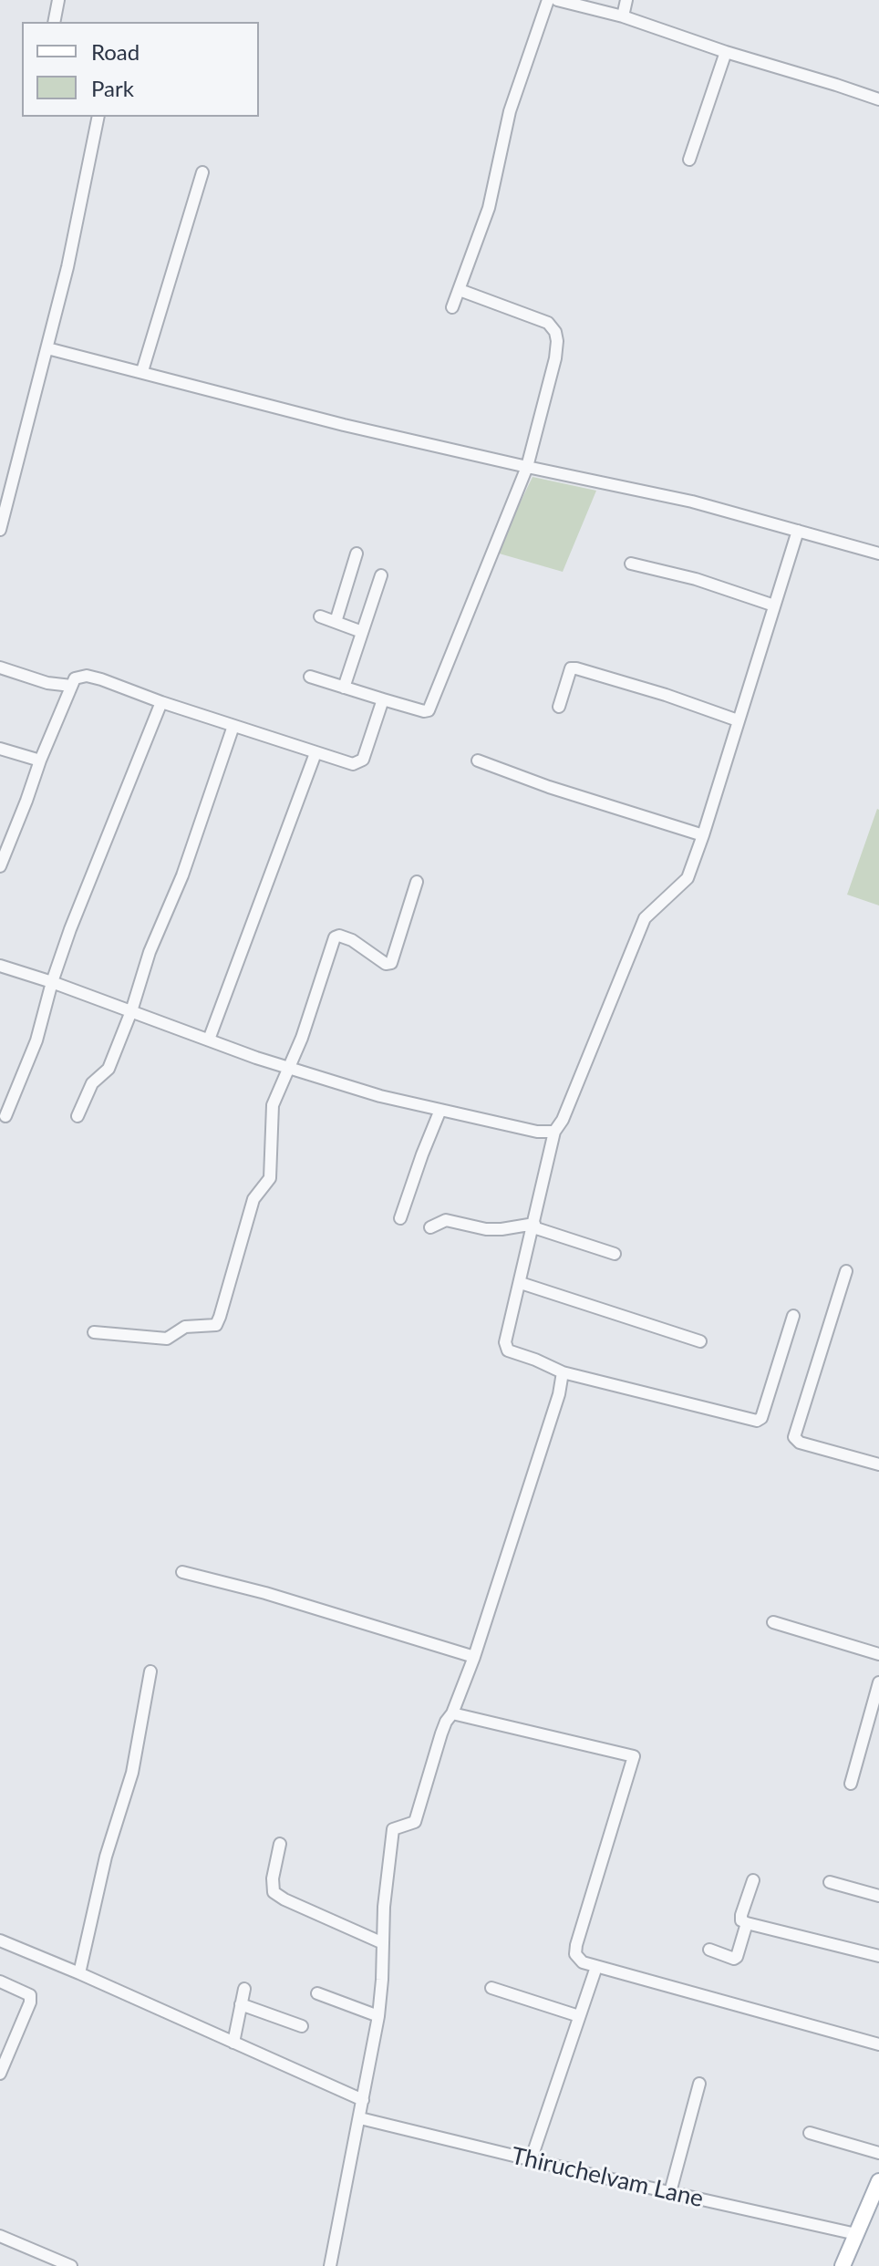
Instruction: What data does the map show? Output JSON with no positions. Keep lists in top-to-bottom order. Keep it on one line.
{"streets":{"street":["Thiruchelvam Lane"]},"legend":["Road","Park"]}
